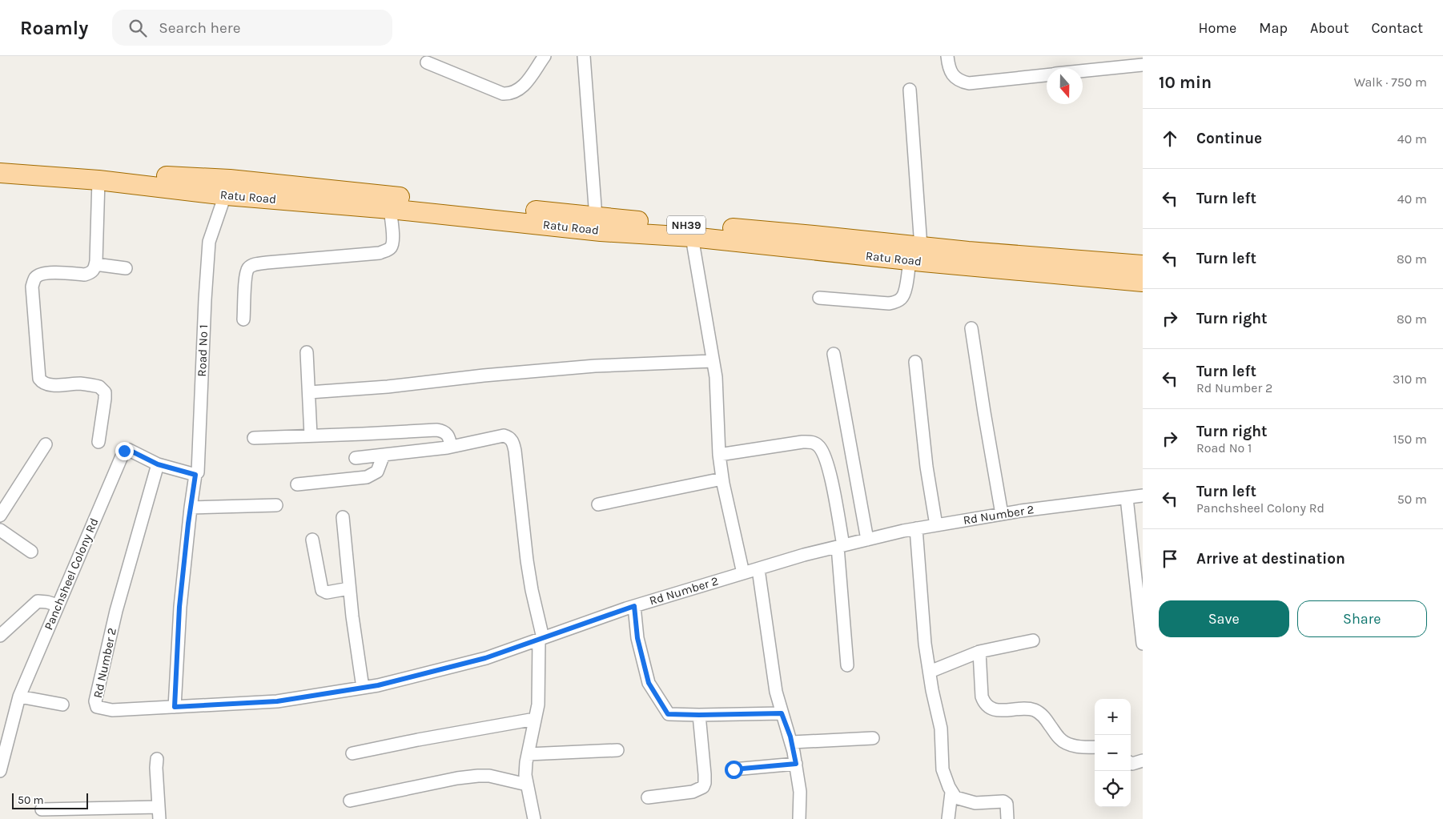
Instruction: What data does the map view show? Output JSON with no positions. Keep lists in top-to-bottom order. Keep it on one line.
{"streets":{"main road":["Ratu Road","NH39"],"street":["Road No 1","Rd Number 2","Panchsheel Colony Rd"]},"crossings":[["Ratu Road","Road No 1"],["Road No 1","Rd Number 2"],["Road No 1","Panchsheel Colony Rd"],["Rd Number 2","Panchsheel Colony Rd"]],"scale_bar":"50 m","north":"bottom","page":{"header":"Roamly","search":"Search here","nav":["Home","Map","About","Contact"],"heading":["10 min","Walk · 750 m"],"list":[["Continue","40 m"],["Turn left","40 m"],["Turn left","80 m"],["Turn right","80 m"],["Turn left","Rd Number 2","310 m"],["Turn right","Road No 1","150 m"],["Turn left","Panchsheel Colony Rd","50 m"],"Arrive at destination"],"buttons":["Save","Share"],"map_buttons":["+","−"],"scale":"50 m"}}
